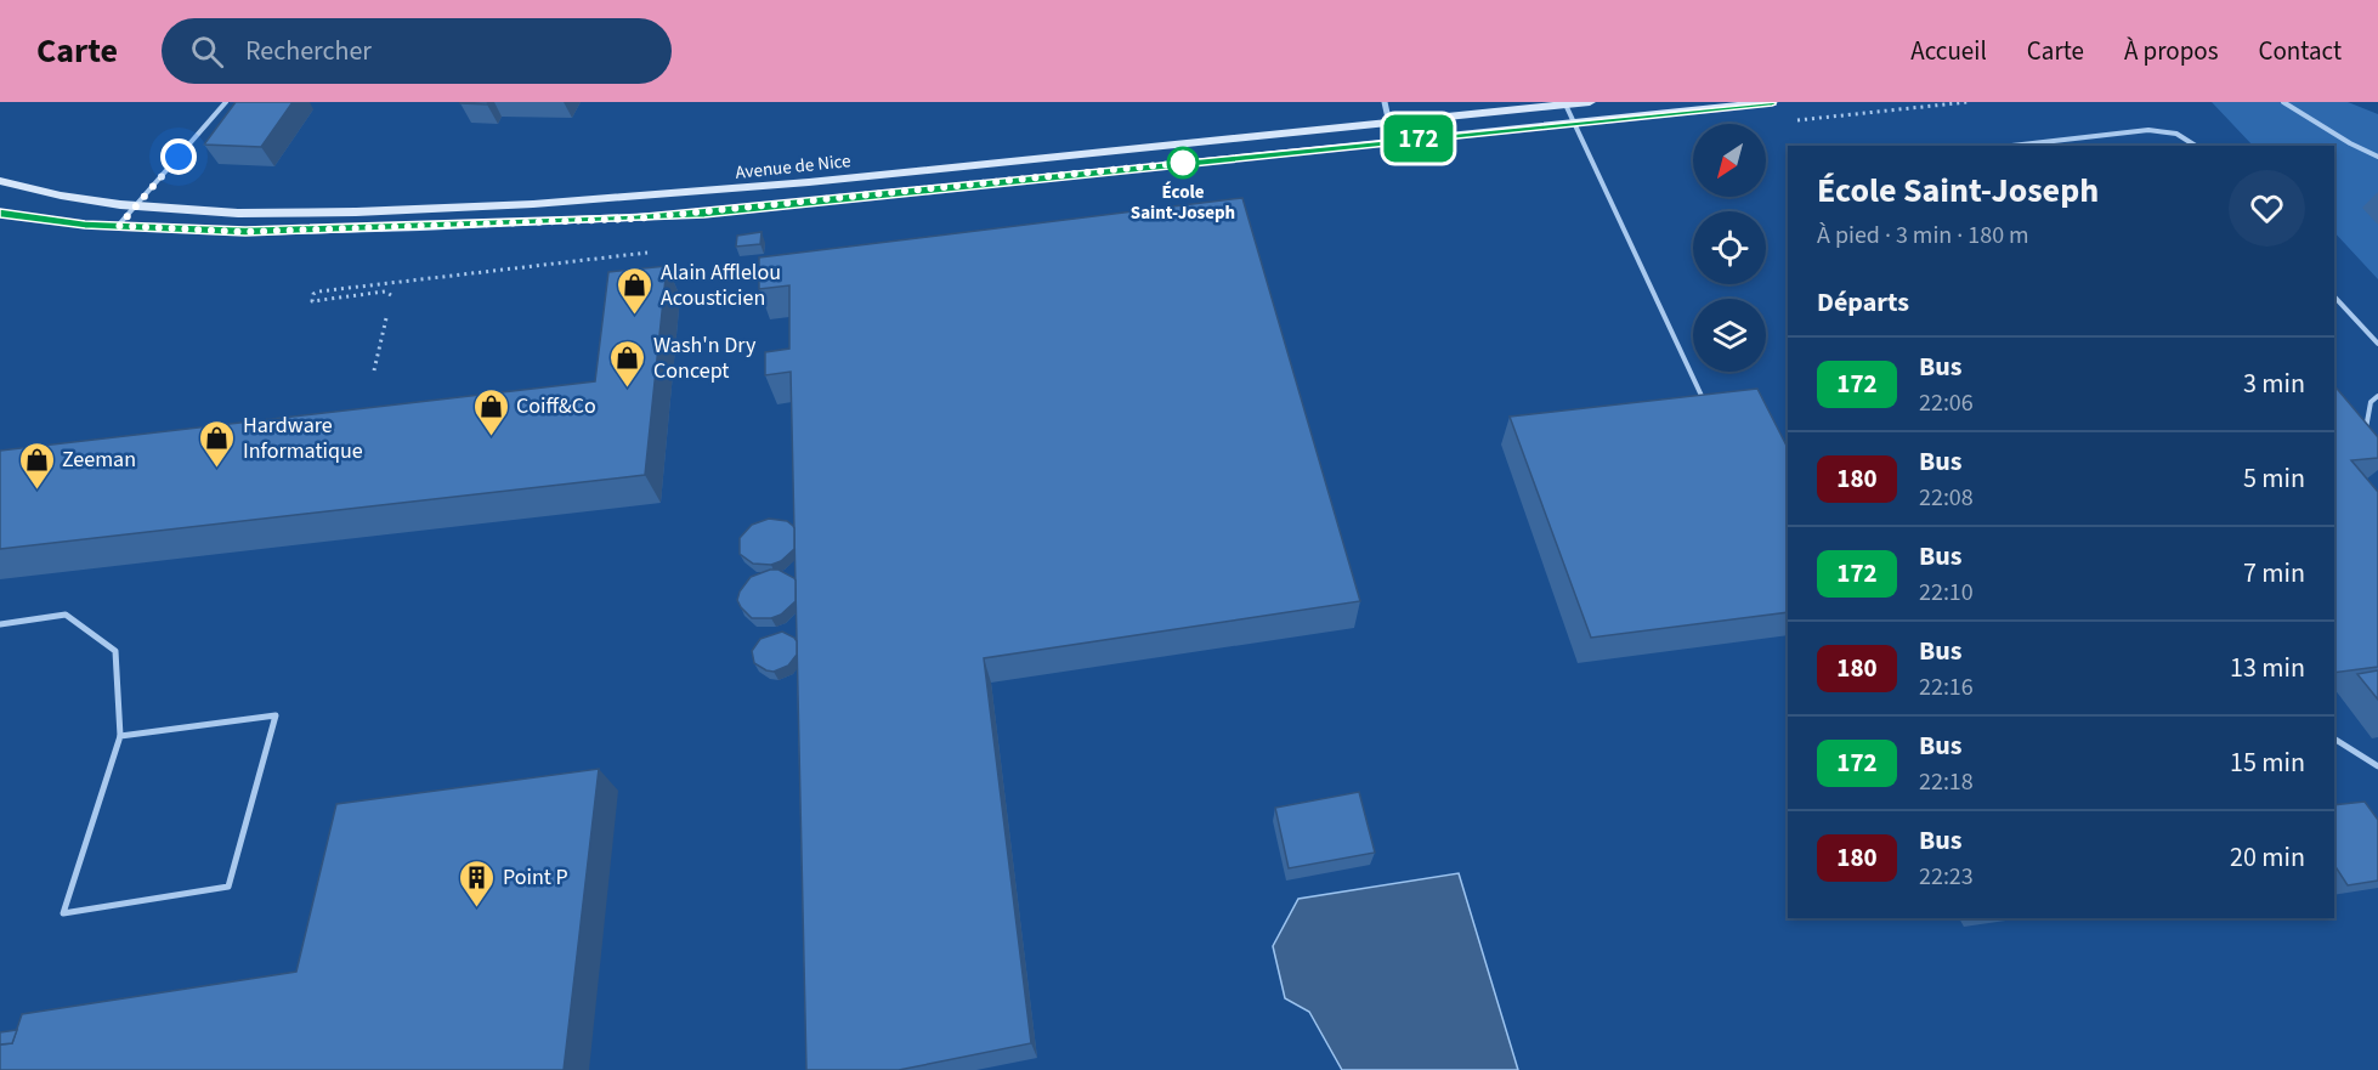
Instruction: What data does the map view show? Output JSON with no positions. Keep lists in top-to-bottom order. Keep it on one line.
{"streets":{"main road":["Avenue de Nice"]},"places":{"other":["École Saint-Joseph"],"shop":["Alain Afflelou Acousticien","Wash'n Dry Concept","Coiff&Co","Hardware Informatique","Zeeman"],"building":["Point P"]},"lines":["bus line 172"],"north":"bottom left","page":{"header":"Carte","search":"Rechercher","nav":["Accueil","Carte","À propos","Contact"],"on_map":"172","heading":[["École Saint-Joseph","À pied · 3 min · 180 m"],"Départs"],"list":[{"mark":"172","name":"Bus","note":"22:06","value":"3 min"},{"mark":"180","name":"Bus","note":"22:08","value":"5 min"},{"mark":"172","name":"Bus","note":"22:10","value":"7 min"},{"mark":"180","name":"Bus","note":"22:16","value":"13 min"},{"mark":"172","name":"Bus","note":"22:18","value":"15 min"},{"mark":"180","name":"Bus","note":"22:23","value":"20 min"}]}}
